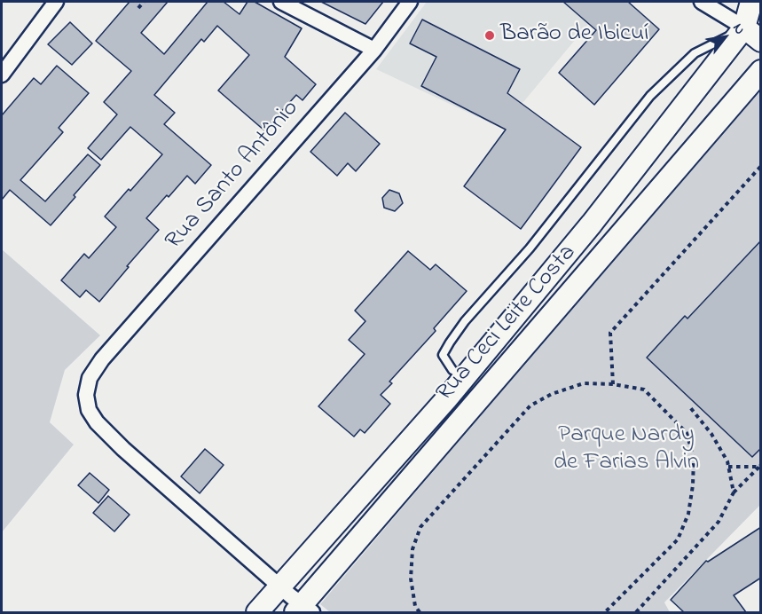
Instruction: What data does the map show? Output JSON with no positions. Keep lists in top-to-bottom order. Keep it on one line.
{"streets":{"street":["Rua Santo Antônio","Rua Ceci Leite Costa"]},"crossings":[["Rua Santo Antônio","Rua Ceci Leite Costa"]],"parks":["Parque Nardy de Farias Alvin"],"places":["Barão de Ibicuí"],"north":"top right"}
